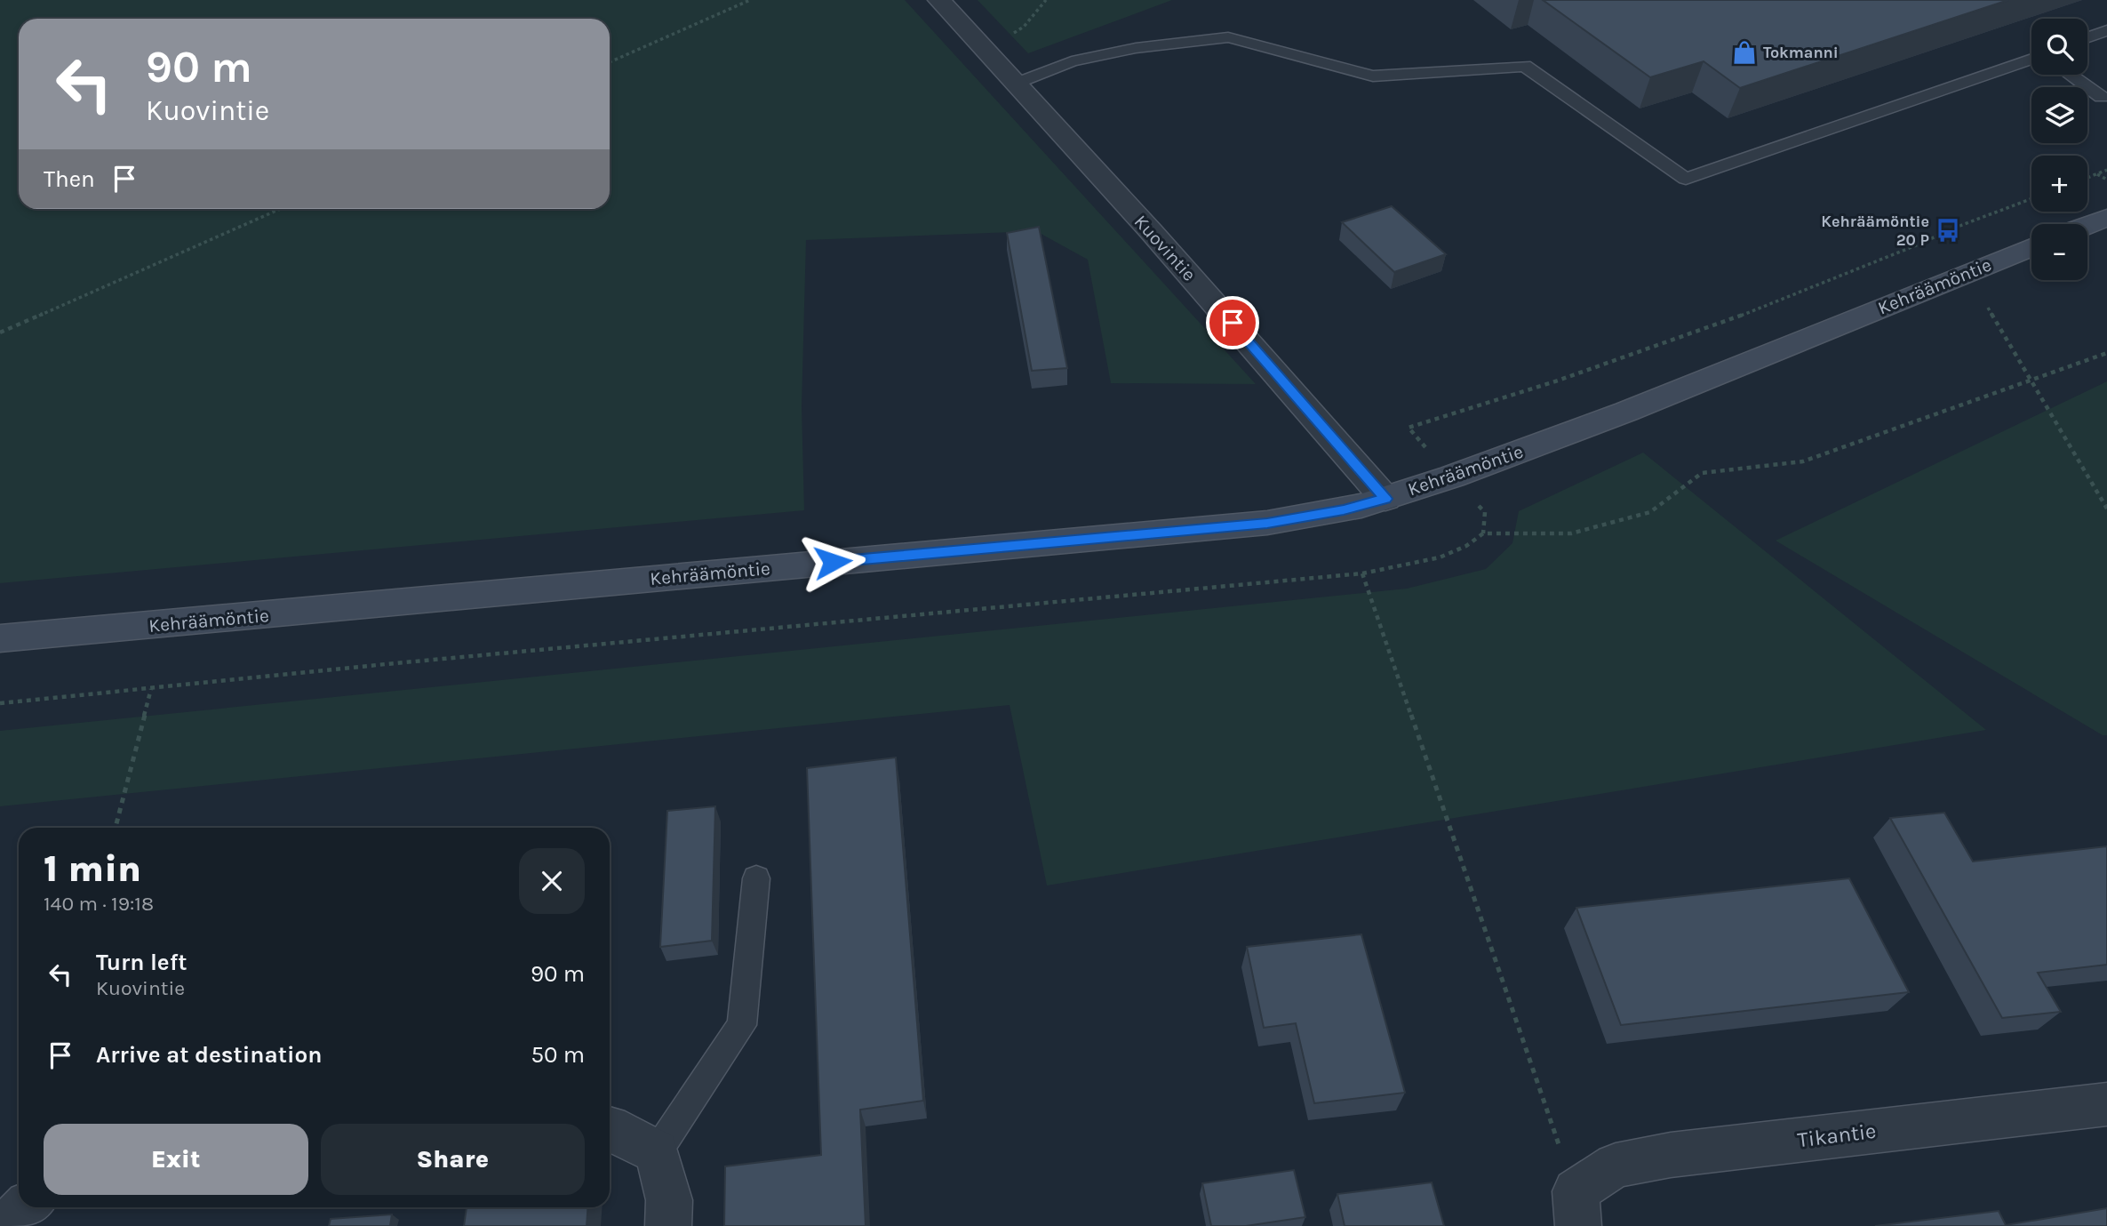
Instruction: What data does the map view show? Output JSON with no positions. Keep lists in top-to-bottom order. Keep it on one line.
{"streets":{"street":["Kuovintie","Kehräämöntie","Tikantie"]},"crossings":[["Kuovintie","Kehräämöntie"]],"places":{"shop":["Tokmanni"],"bus stop":["Kehräämöntie 20 P"]},"page":{"map_buttons":["+","−"],"turn":["90 m","Kuovintie"],"then":"Then","heading":["1 min","140 m · 19:18"],"list":[{"name":"Turn left","note":"Kuovintie","value":"90 m"},{"name":"Arrive at destination","value":"50 m"}],"buttons":["Exit","Share"]}}
